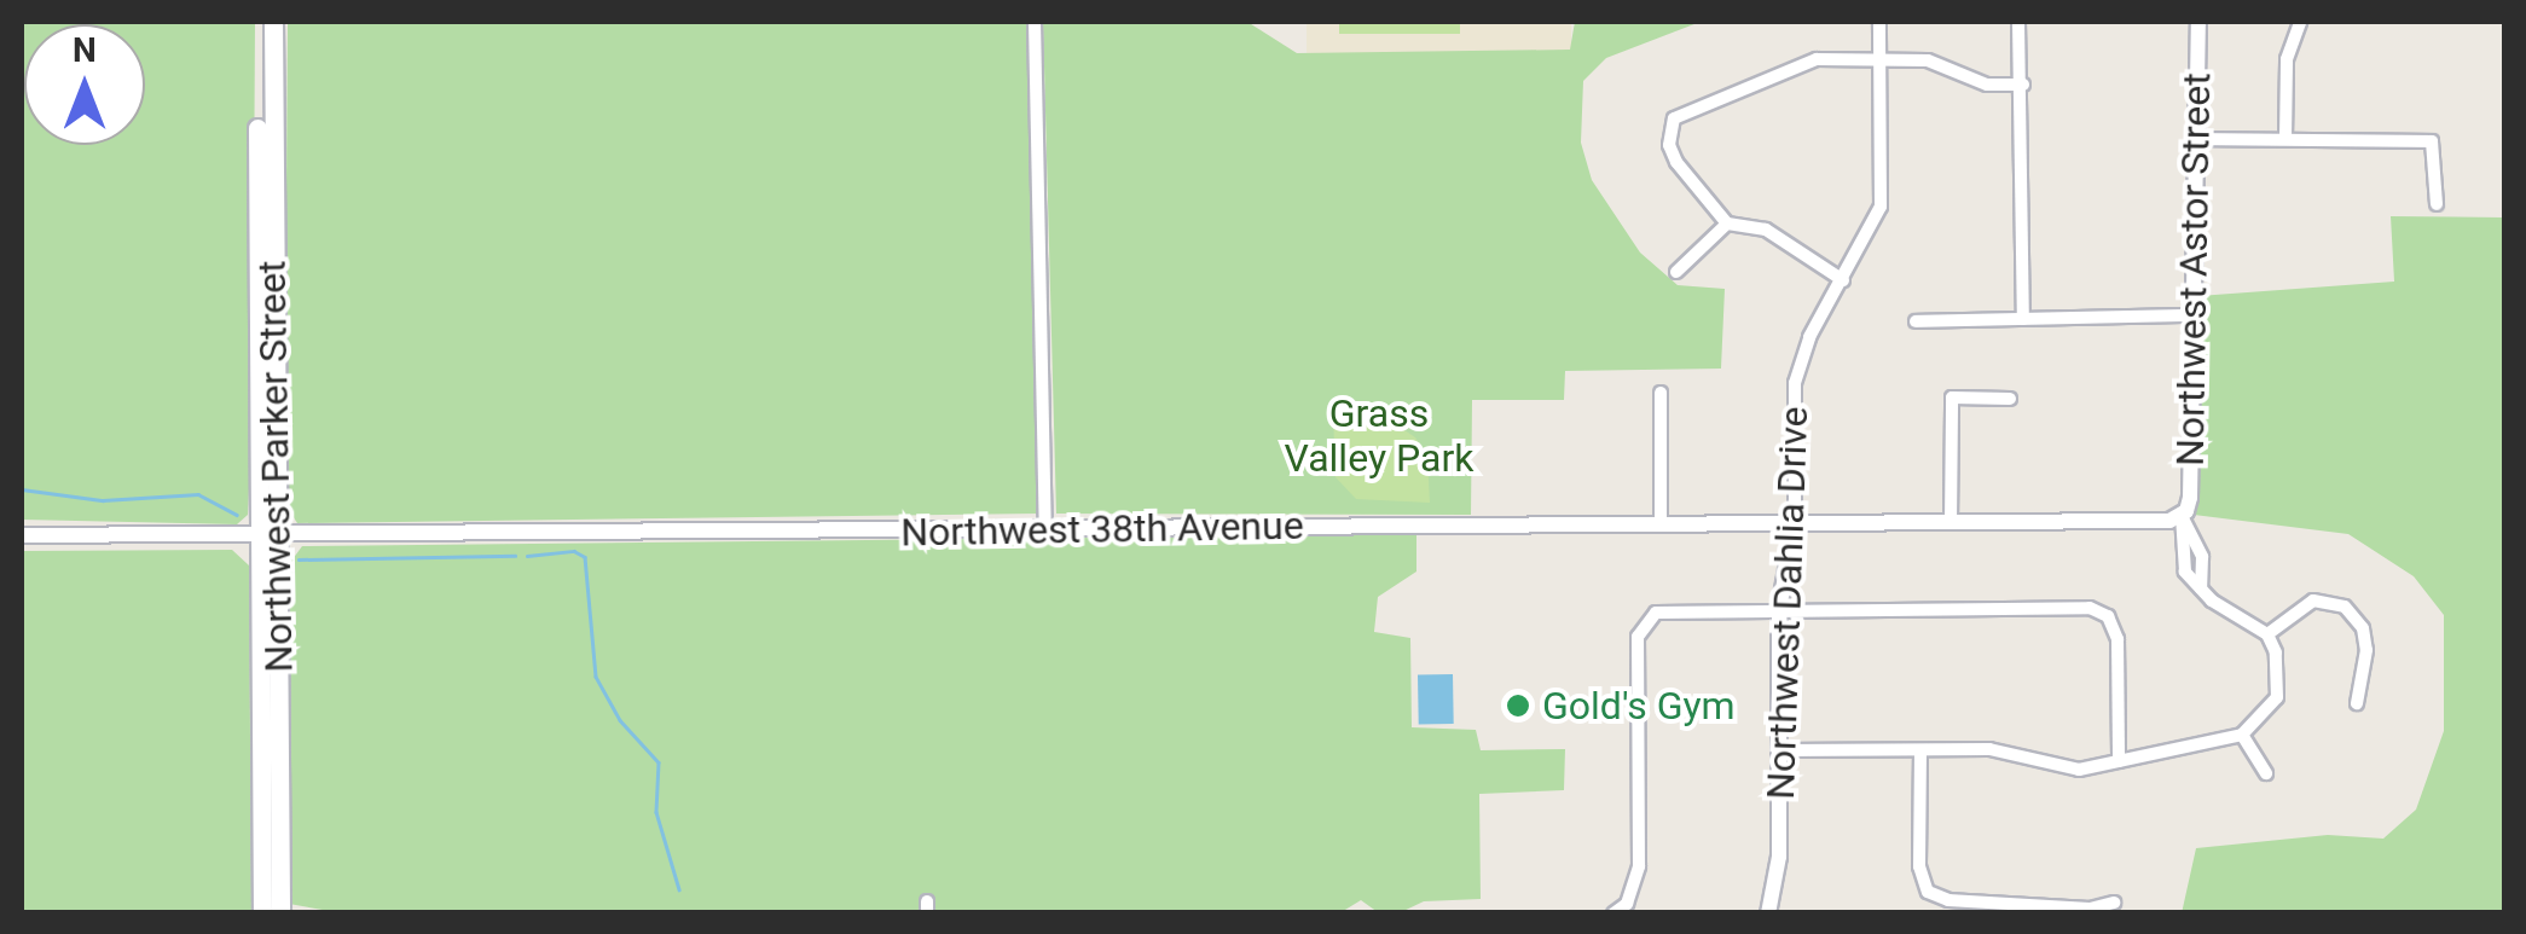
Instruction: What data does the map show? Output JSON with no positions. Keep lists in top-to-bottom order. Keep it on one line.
{"streets":{"main road":["Northwest Parker Street"],"street":["Northwest Astor Street","Northwest 38th Avenue","Northwest Dahlia Drive"]},"crossings":[["Northwest Astor Street","Northwest 38th Avenue"],["Northwest Parker Street","Northwest 38th Avenue"],["Northwest 38th Avenue","Northwest Dahlia Drive"]],"parks":["Grass Valley Park"],"places":["Gold's Gym"],"north":"top"}
